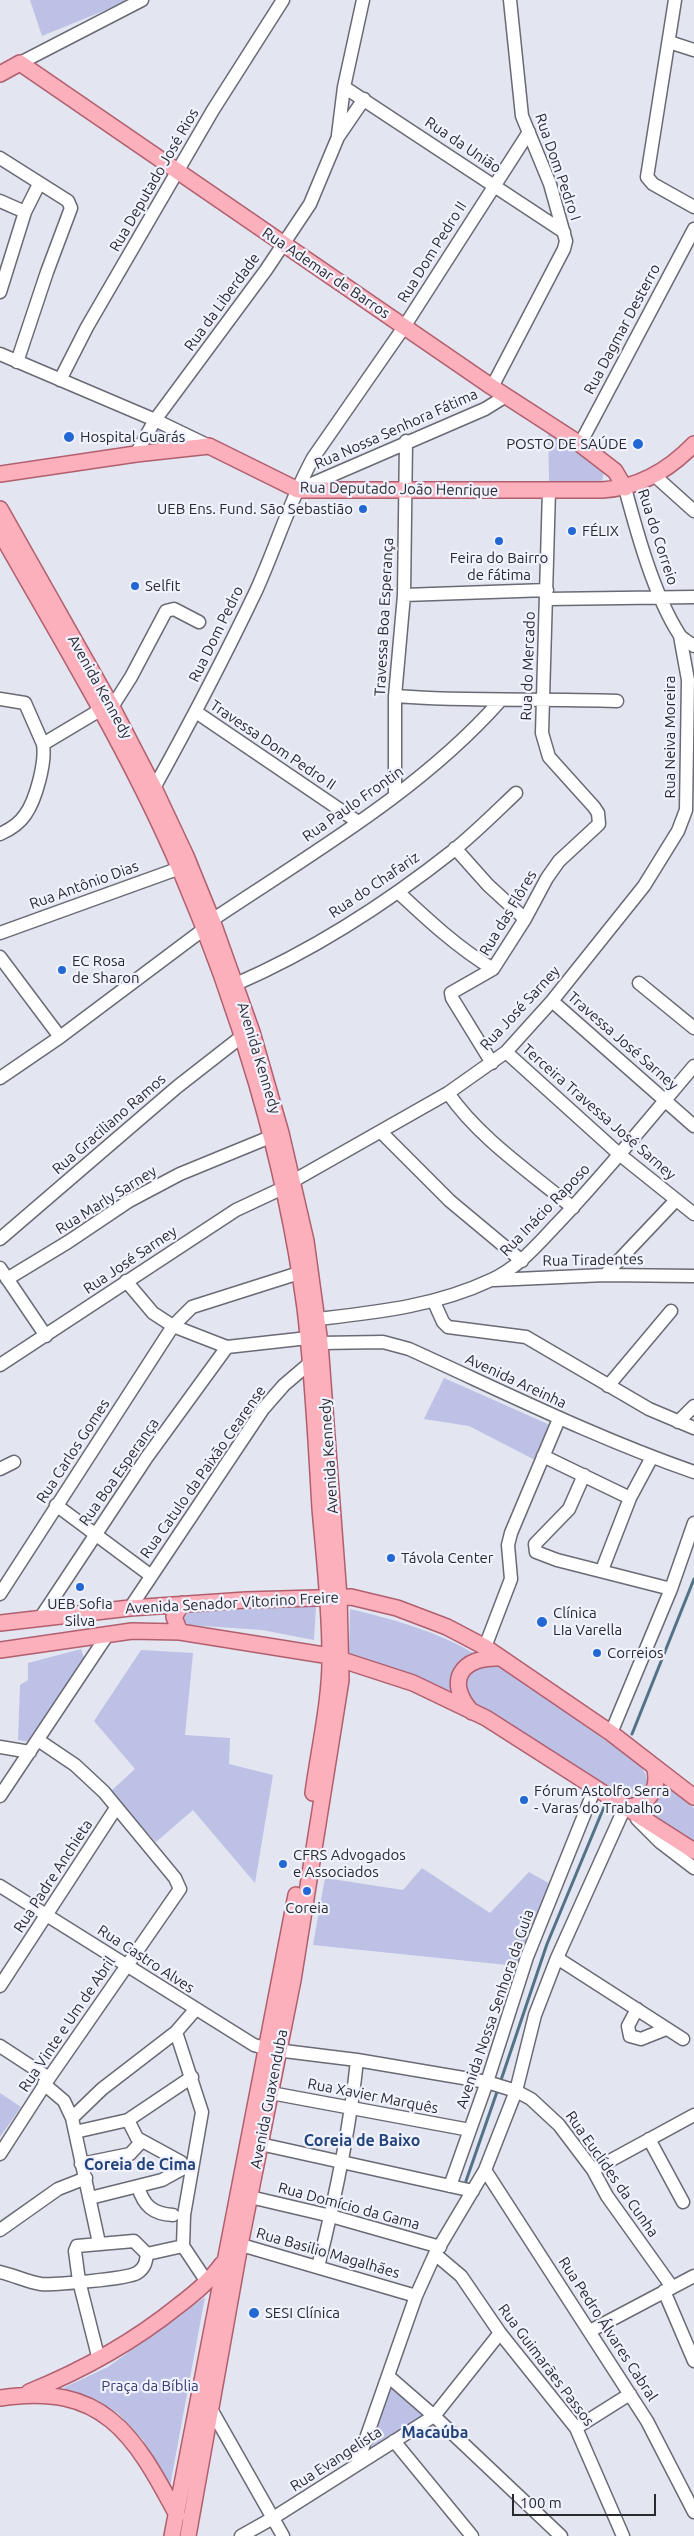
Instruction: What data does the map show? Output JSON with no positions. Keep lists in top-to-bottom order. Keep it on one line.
{"streets":{"main road":["Rua Ademar de Barros","Rua Deputado João Henrique","Avenida Kennedy","Avenida Senador Vitorino Freire","Avenida Guaxenduba"],"street":["Rua da União","Rua Dom Pedro I","Rua Deputado José Rios","Rua Dom Pedro II","Rua da Liberdade","Rua Dagmar Desterro","Rua Nossa Senhora Fátima","Rua do Correio","Travessa Boa Esperança","Rua Dom Pedro","Rua do Mercado","Rua Neiva Moreira","Travessa Dom Pedro II","Rua Paulo Frontin","Rua Antônio Dias","Rua do Chafariz","Rua das Flôres","Rua José Sarney","Travessa José Sarney","Terceira Travessa José Sarney","Rua Graciliano Ramos","Rua Marly Sarney","Rua Inácio Raposo","Rua Tiradentes","Avenida Areinha","Rua Carlos Gomes","Rua Boa Esperança","Rua Catulo da Paixão Cearense","Rua Padre Anchieta","Rua Castro Alves","Avenida Nossa Senhora da Guia","Rua Vinte e Um de Abril","Rua Xavier Marquês","Rua Euclídes da Cunha","Rua Domício da Gama","Rua Basilio Magalhães","Rua Pedro Álvares Cabral","Rua Guimarães Passos","Rua Evangelista"]},"crossings":[["Rua da União","Rua Dom Pedro I"],["Rua da União","Rua Dom Pedro II"],["Rua da União","Rua da Liberdade"],["Rua Dom Pedro I","Rua Dom Pedro II"],["Rua Dom Pedro I","Rua Ademar de Barros"],["Rua Deputado José Rios","Rua Ademar de Barros"],["Rua Deputado José Rios","Rua Deputado João Henrique"],["Rua Dom Pedro II","Rua Ademar de Barros"],["Rua Dom Pedro II","Rua Nossa Senhora Fátima"],["Rua Dom Pedro II","Rua Deputado João Henrique"],["Rua Dom Pedro II","Rua Dom Pedro"],["Rua Ademar de Barros","Rua da Liberdade"],["Rua Ademar de Barros","Rua Dagmar Desterro"],["Rua Ademar de Barros","Rua Nossa Senhora Fátima"],["Rua Ademar de Barros","Rua Deputado João Henrique"],["Rua Ademar de Barros","Rua do Correio"],["Rua da Liberdade","Rua Deputado João Henrique"],["Rua Nossa Senhora Fátima","Rua Deputado João Henrique"],["Rua Nossa Senhora Fátima","Travessa Boa Esperança"],["Rua Nossa Senhora Fátima","Rua Dom Pedro"],["Rua Deputado João Henrique","Rua do Correio"],["Rua Deputado João Henrique","Travessa Boa Esperança"],["Rua Deputado João Henrique","Rua Dom Pedro"],["Rua Deputado João Henrique","Rua do Mercado"],["Rua do Correio","Rua Neiva Moreira"],["Travessa Boa Esperança","Rua Paulo Frontin"],["Rua Dom Pedro","Avenida Kennedy"],["Rua Dom Pedro","Travessa Dom Pedro II"],["Rua do Mercado","Rua das Flôres"],["Avenida Kennedy","Rua Paulo Frontin"],["Avenida Kennedy","Rua Antônio Dias"],["Avenida Kennedy","Rua do Chafariz"],["Avenida Kennedy","Rua José Sarney"],["Avenida Kennedy","Rua Graciliano Ramos"],["Avenida Kennedy","Rua Marly Sarney"],["Avenida Kennedy","Rua Inácio Raposo"],["Avenida Kennedy","Avenida Areinha"],["Avenida Kennedy","Rua Carlos Gomes"],["Avenida Kennedy","Rua Catulo da Paixão Cearense"],["Avenida Kennedy","Avenida Senador Vitorino Freire"],["Avenida Kennedy","Avenida Guaxenduba"],["Rua Neiva Moreira","Rua José Sarney"],["Travessa Dom Pedro II","Rua Paulo Frontin"],["Rua das Flôres","Rua José Sarney"],["Rua José Sarney","Travessa José Sarney"],["Rua José Sarney","Terceira Travessa José Sarney"],["Travessa José Sarney","Rua Inácio Raposo"],["Terceira Travessa José Sarney","Rua Inácio Raposo"],["Rua Inácio Raposo","Rua Tiradentes"],["Avenida Areinha","Rua Boa Esperança"],["Rua Boa Esperança","Avenida Senador Vitorino Freire"],["Rua Catulo da Paixão Cearense","Avenida Senador Vitorino Freire"],["Avenida Senador Vitorino Freire","Avenida Nossa Senhora da Guia"],["Avenida Senador Vitorino Freire","Avenida Guaxenduba"],["Rua Padre Anchieta","Rua Castro Alves"],["Rua Padre Anchieta","Rua Vinte e Um de Abril"],["Rua Castro Alves","Rua Vinte e Um de Abril"],["Rua Castro Alves","Avenida Guaxenduba"],["Rua Castro Alves","Rua Euclídes da Cunha"],["Avenida Nossa Senhora da Guia","Rua Xavier Marquês"],["Avenida Nossa Senhora da Guia","Rua Euclídes da Cunha"],["Rua Xavier Marquês","Avenida Guaxenduba"],["Avenida Guaxenduba","Rua Domício da Gama"],["Avenida Guaxenduba","Rua Basilio Magalhães"],["Rua Domício da Gama","Rua Guimarães Passos"],["Rua Guimarães Passos","Rua Evangelista"]],"districts":["Coreia de Baixo","Coreia de Cima","Macaúba"],"parks":["Praça da Bíblia"],"places":["Hospital Guarás","POSTO DE SAÚDE","UEB Ens. Fund. São Sebastião","FÉLIX","Feira do Bairro de fátima","Selfit","EC Rosa de Sharon","Távola Center","UEB Sofia Silva","Clínica LIa Varella","Correios","Fórum Astolfo Serra - Varas do Trabalho","CFRS Advogados e Associados","Coreia","SESI Clínica"],"scale_bar":"100 m"}
